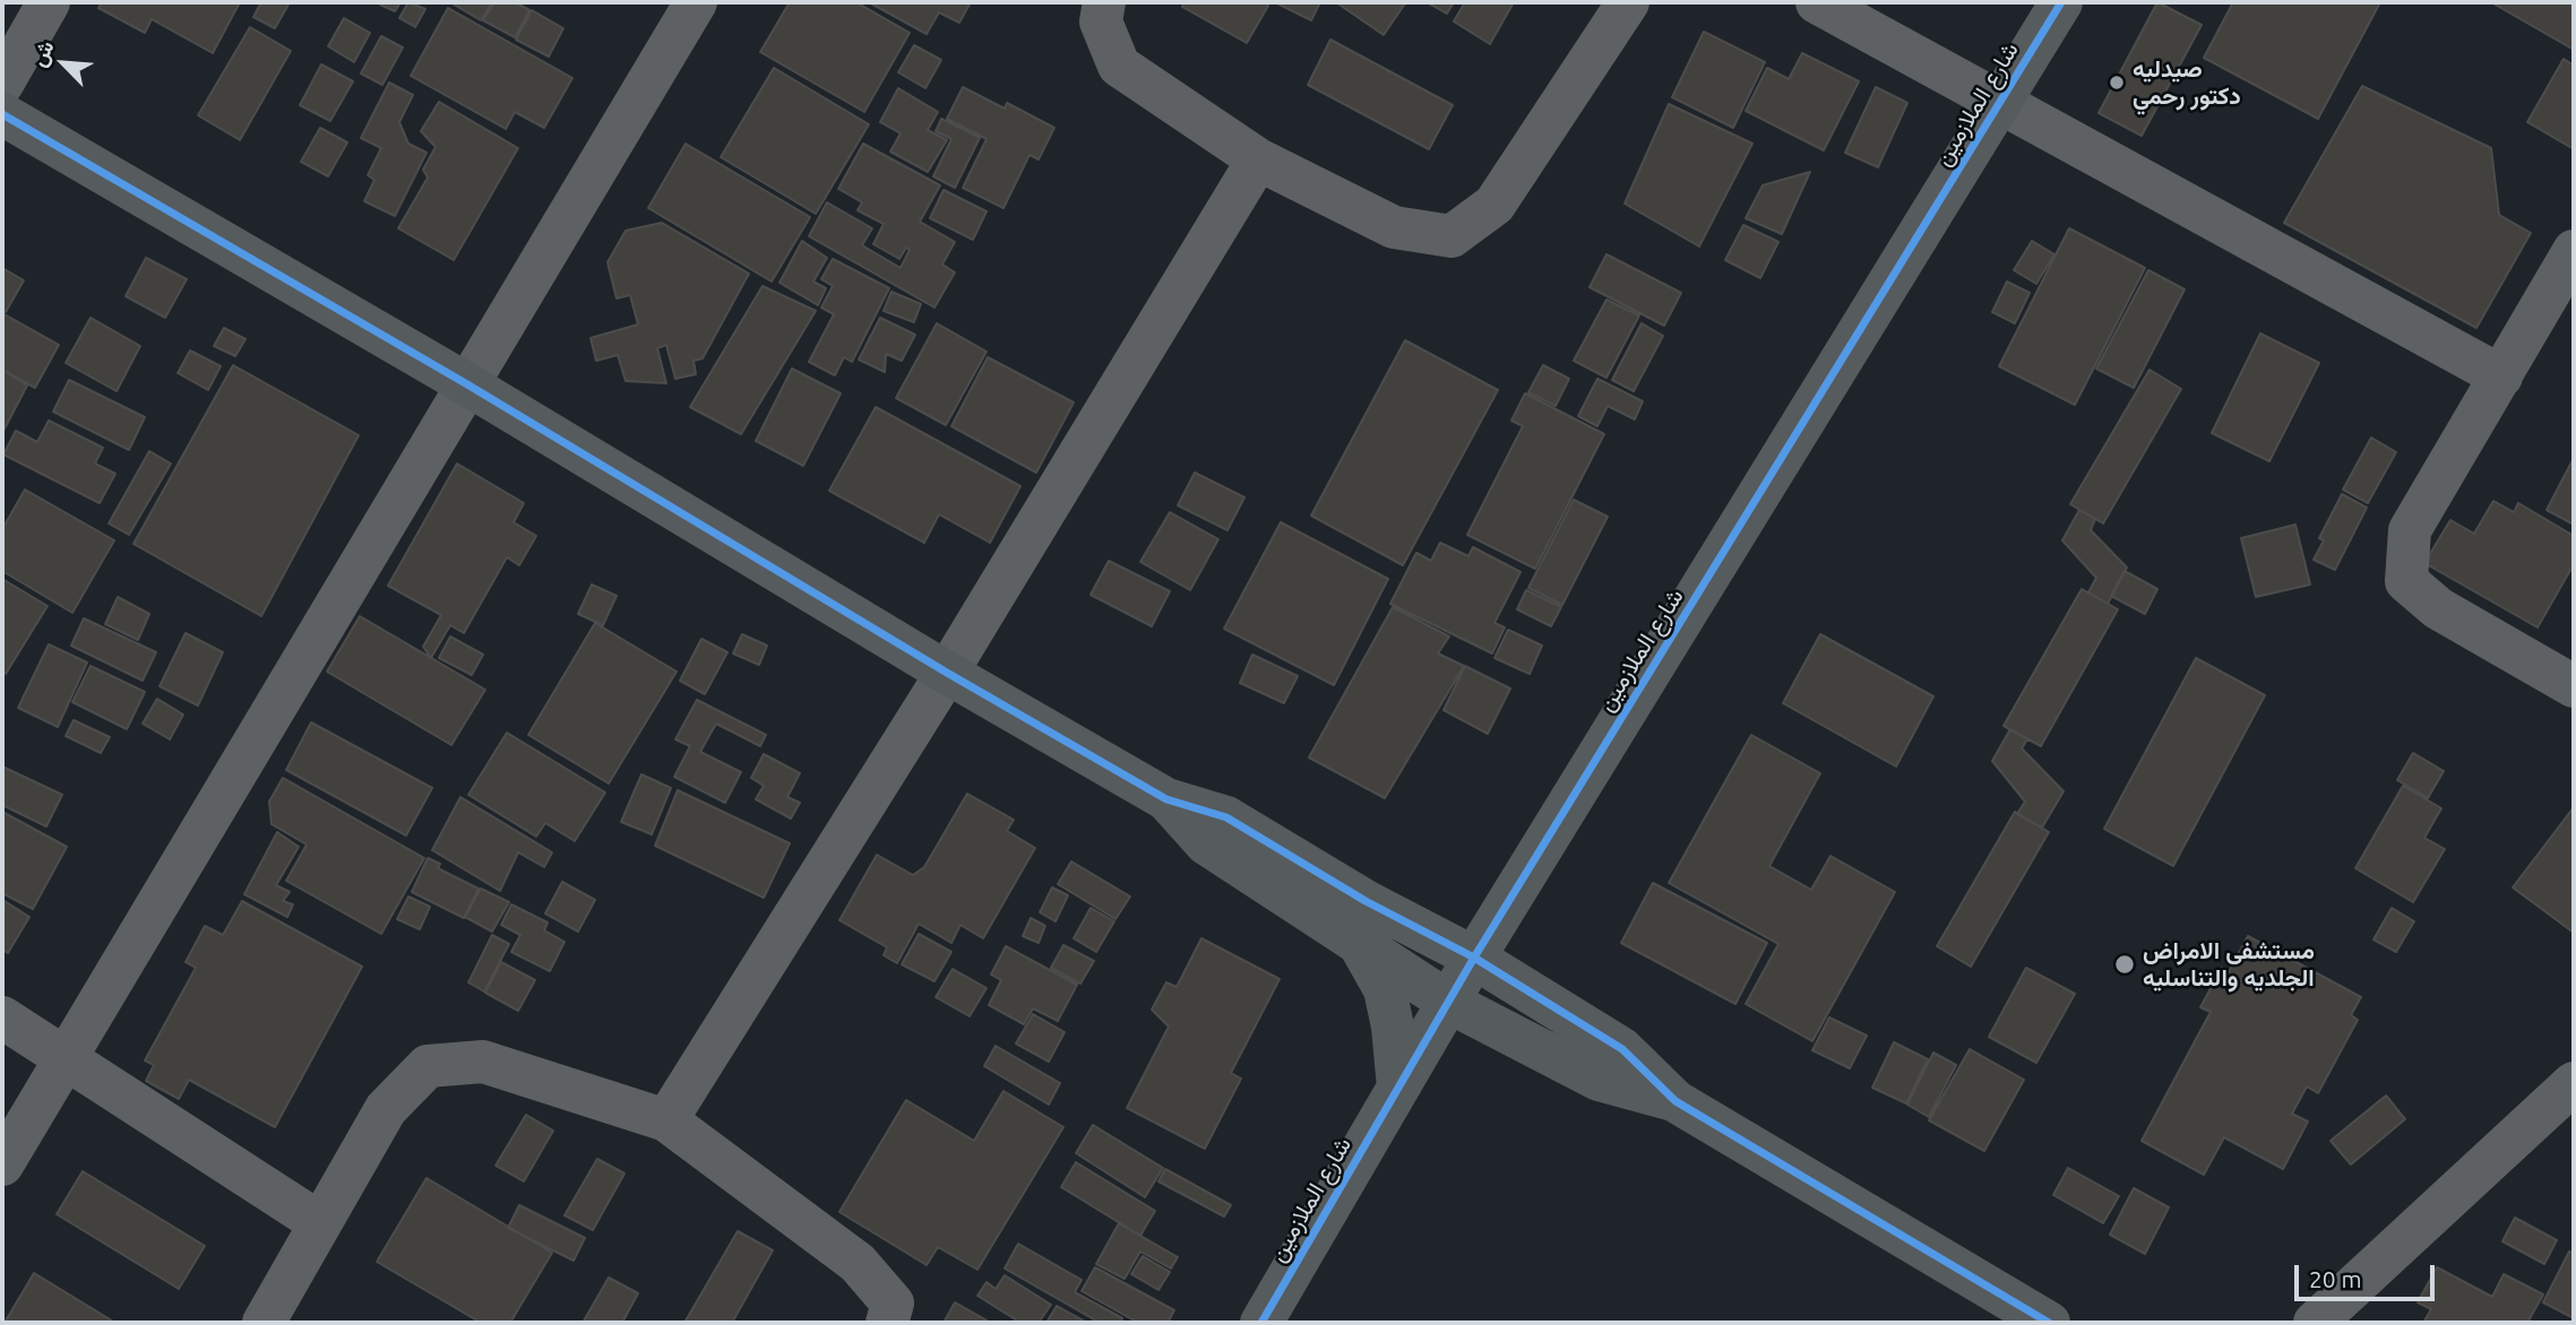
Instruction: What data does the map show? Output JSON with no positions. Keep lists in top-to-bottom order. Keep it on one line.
{"streets":{"street":["شارع الملازمين"]},"places":["صيدليه دكتور رحمي","مستشفى الامراض الجلديه والتناسليه"],"scale_bar":"20 m","north":"top left"}
